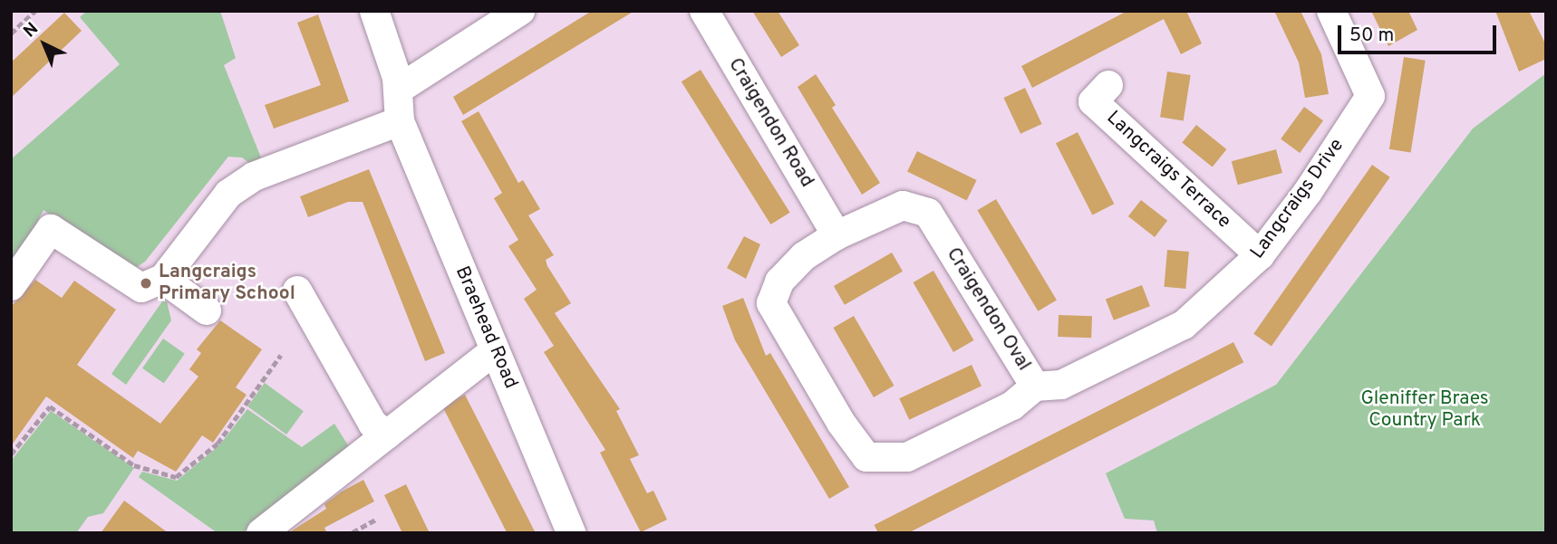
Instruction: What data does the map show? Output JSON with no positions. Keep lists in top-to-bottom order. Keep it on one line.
{"streets":{"street":["Craigendon Road","Langcraigs Terrace","Langcraigs Drive","Craigendon Oval","Braehead Road"]},"crossings":[["Craigendon Road","Craigendon Oval"],["Langcraigs Terrace","Langcraigs Drive"],["Langcraigs Drive","Craigendon Oval"]],"parks":["Gleniffer Braes Country Park"],"places":["Langcraigs Primary School"],"scale_bar":"50 m","north":"top left"}
